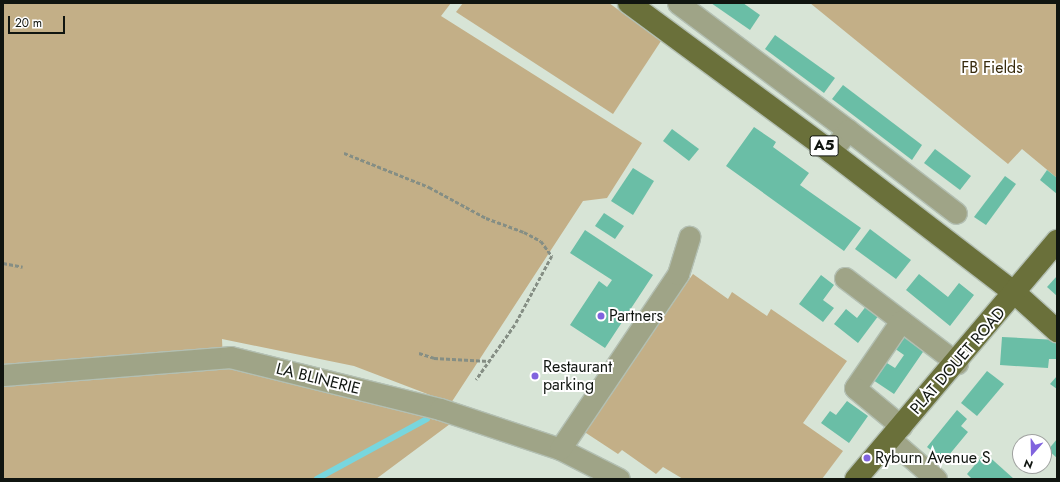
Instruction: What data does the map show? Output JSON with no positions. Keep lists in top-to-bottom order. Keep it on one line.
{"streets":{"main road":["A5","PLAT DOUET ROAD"],"street":["LA BLINERIE"]},"crossings":[["A5","PLAT DOUET ROAD"]],"parks":["FB Fields"],"places":["Partners","Restaurant parking","Ryburn Avenue S"],"scale_bar":"20 m","north":"bottom"}
